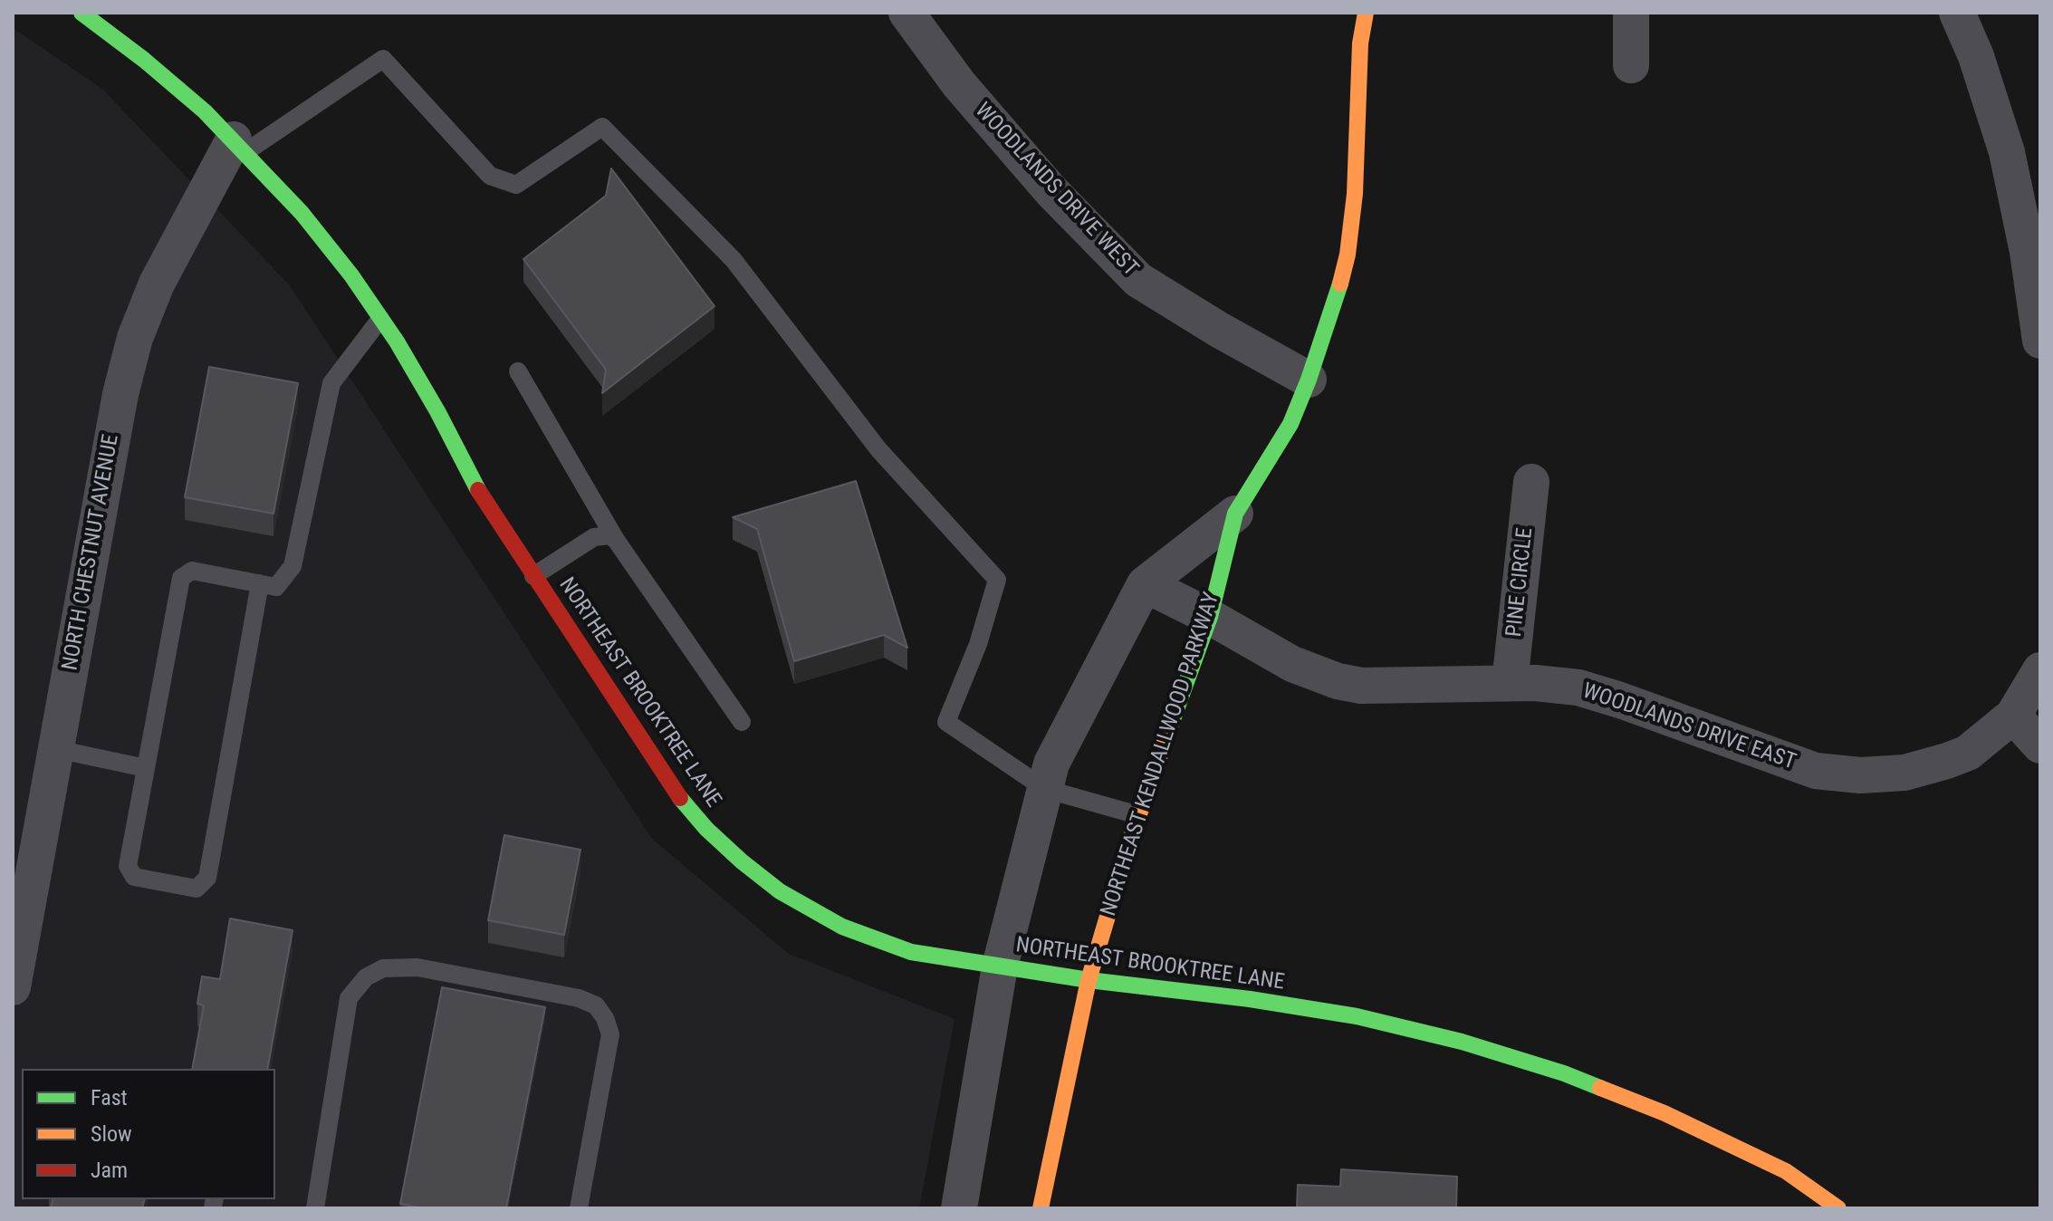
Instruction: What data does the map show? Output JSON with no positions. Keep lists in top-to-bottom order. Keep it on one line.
{"streets":{"street":["WOODLANDS DRIVE WEST","NORTH CHESTNUT AVENUE","PINE CIRCLE","NORTHEAST BROOKTREE LANE","WOODLANDS DRIVE EAST","NORTHEAST KENDALLWOOD PARKWAY"]},"crossings":[["WOODLANDS DRIVE WEST","NORTHEAST KENDALLWOOD PARKWAY"],["NORTH CHESTNUT AVENUE","NORTHEAST BROOKTREE LANE"],["PINE CIRCLE","WOODLANDS DRIVE EAST"],["NORTHEAST BROOKTREE LANE","NORTHEAST KENDALLWOOD PARKWAY"],["WOODLANDS DRIVE EAST","NORTHEAST KENDALLWOOD PARKWAY"]],"legend":["Fast","Slow","Jam"]}
